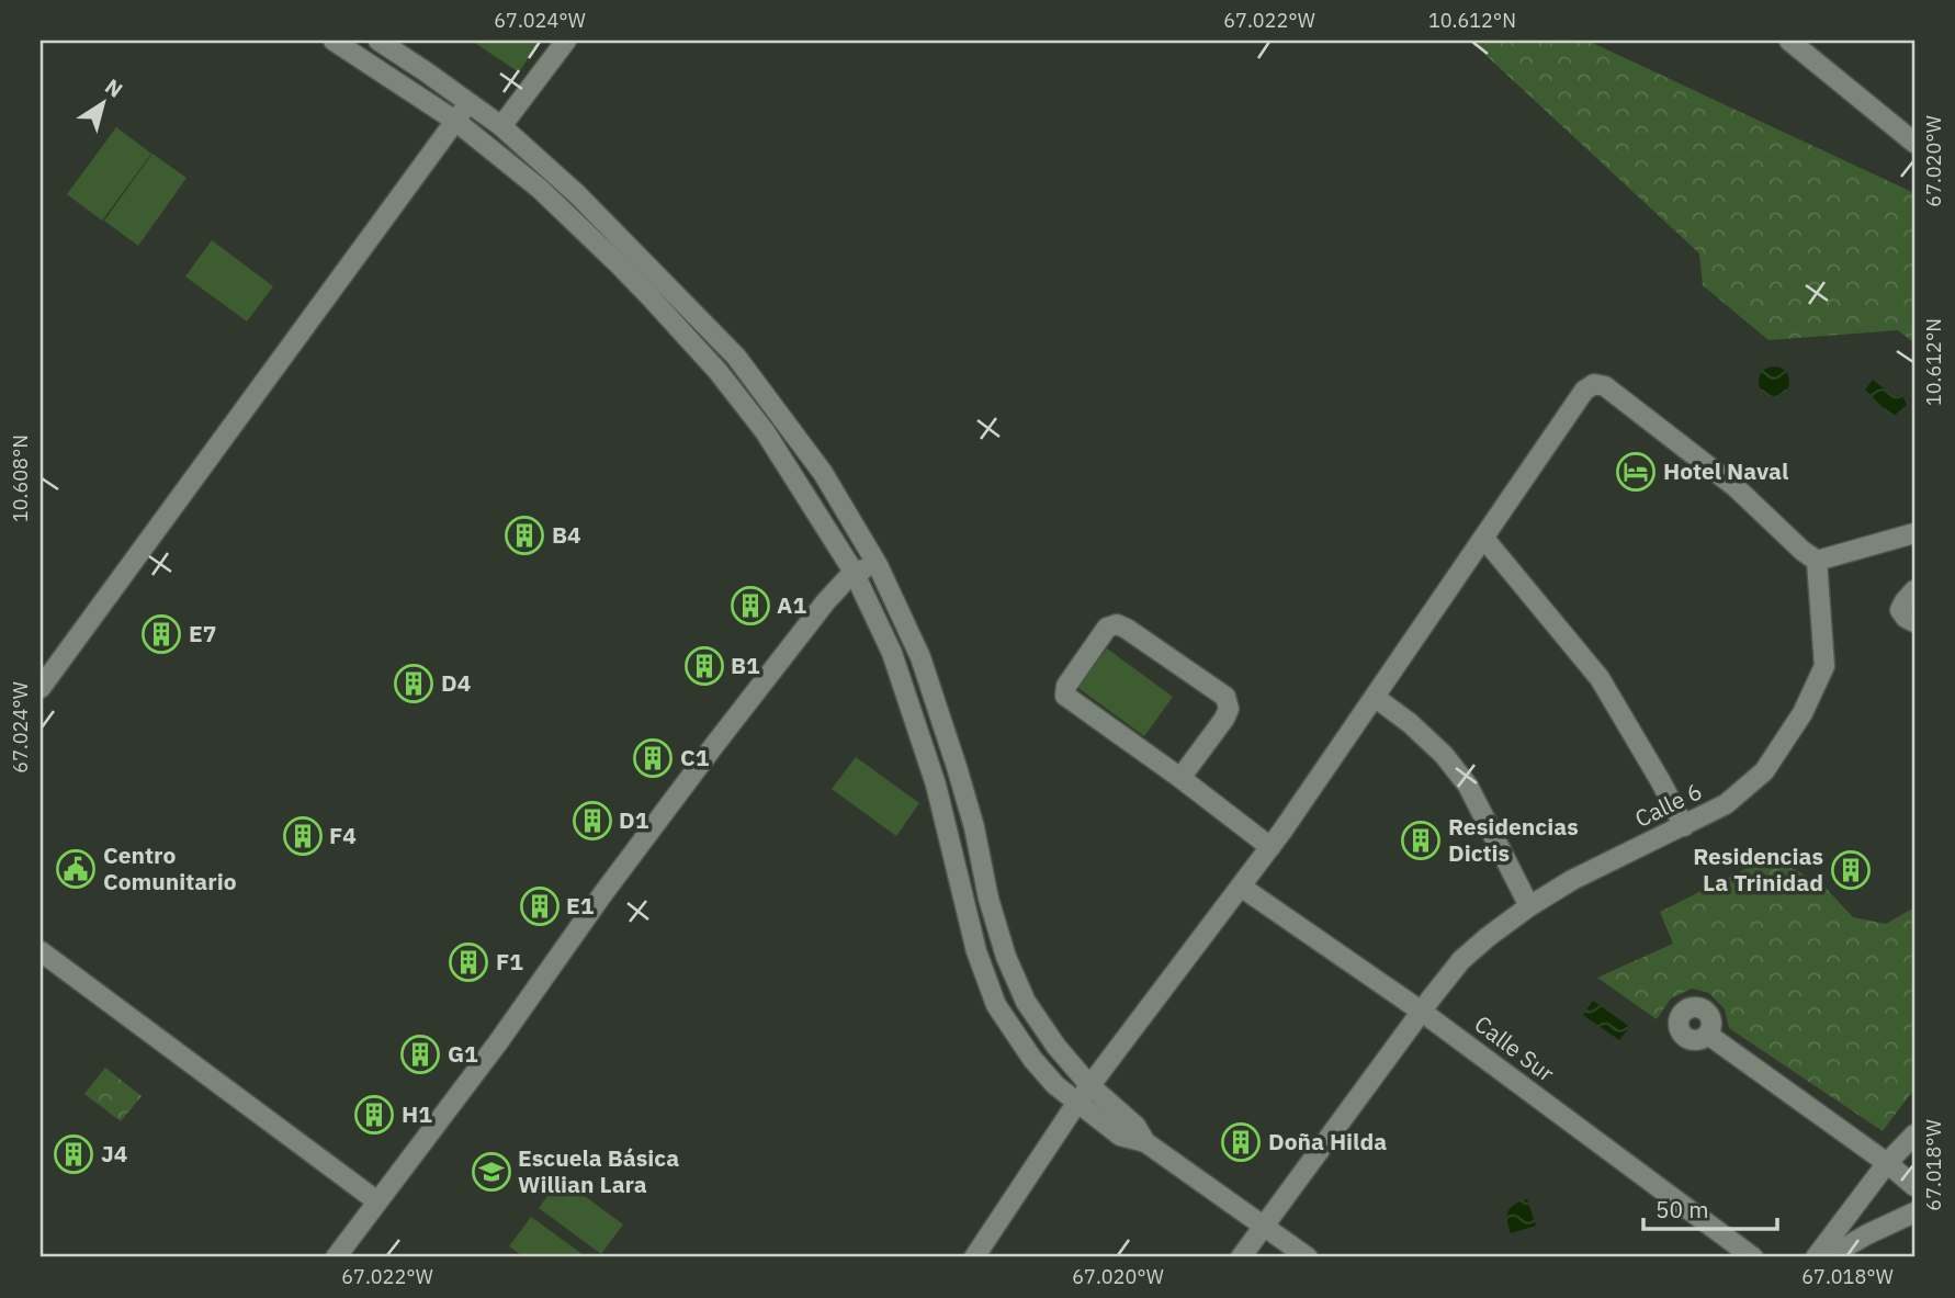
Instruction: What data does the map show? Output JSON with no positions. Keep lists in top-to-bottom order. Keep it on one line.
{"streets":{"street":["Calle 6","Calle Sur"]},"crossings":[["Calle 6","Calle Sur"]],"places":{"hotel":["Hotel Naval"],"building":["B4","A1","E7","B1","D4","C1","D1","F4","Residencias Dictis","Residencias La Trinidad","E1","F1","G1","H1","Doña Hilda","J4"],"public building":["Centro Comunitario"],"school or university":["Escuela Básica Willian Lara"]},"scale_bar":"50 m","north":"top right","coordinates":["67.024°W","67.022°W","10.612°N","67.020°W","10.608°N","67.018°W"]}
